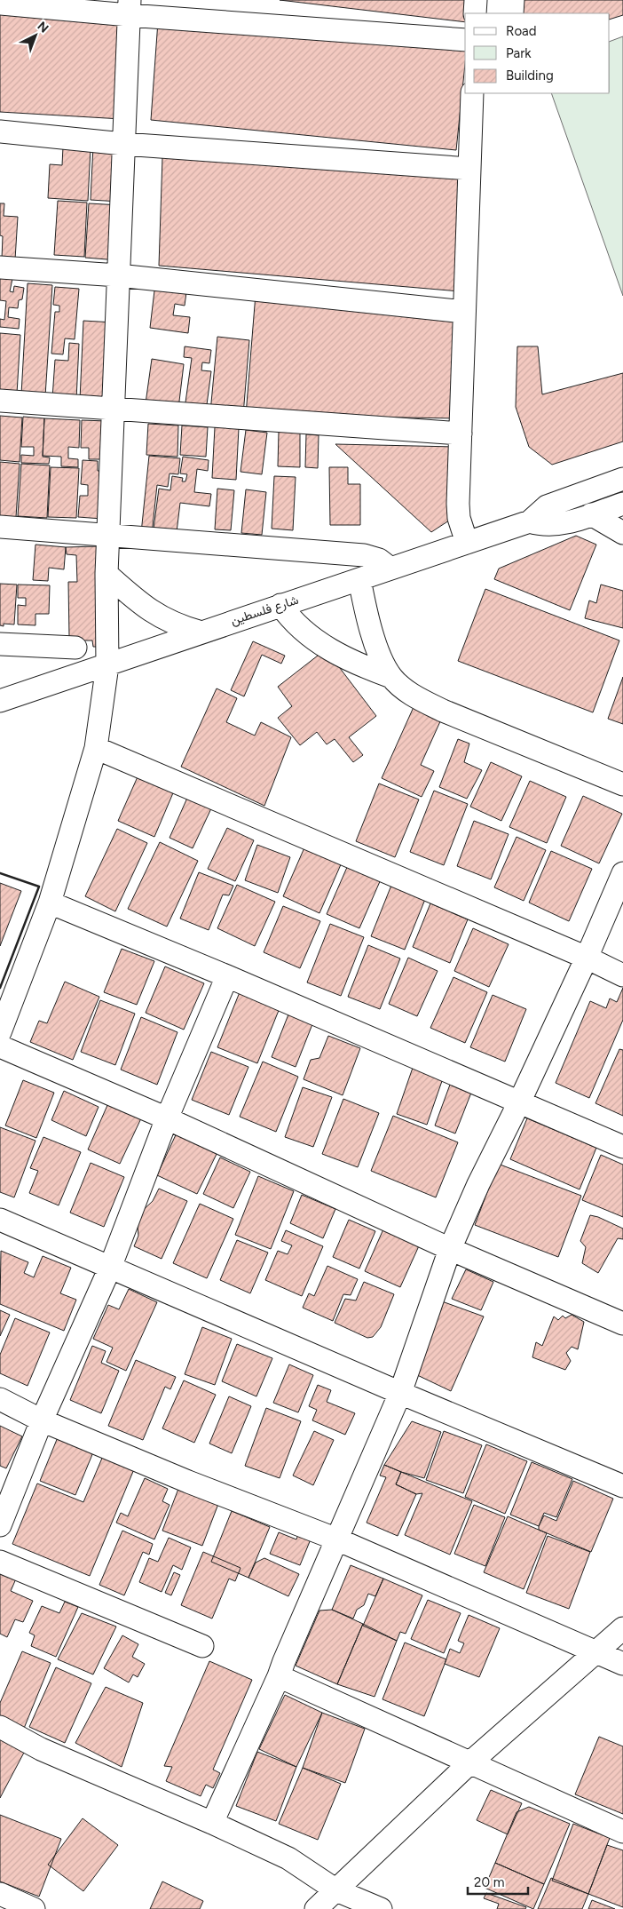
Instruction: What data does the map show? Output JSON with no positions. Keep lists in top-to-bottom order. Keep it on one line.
{"streets":{"street":["شارع فلسطين"]},"legend":["Road","Park","Building"],"scale_bar":"20 m","north":"top right"}
